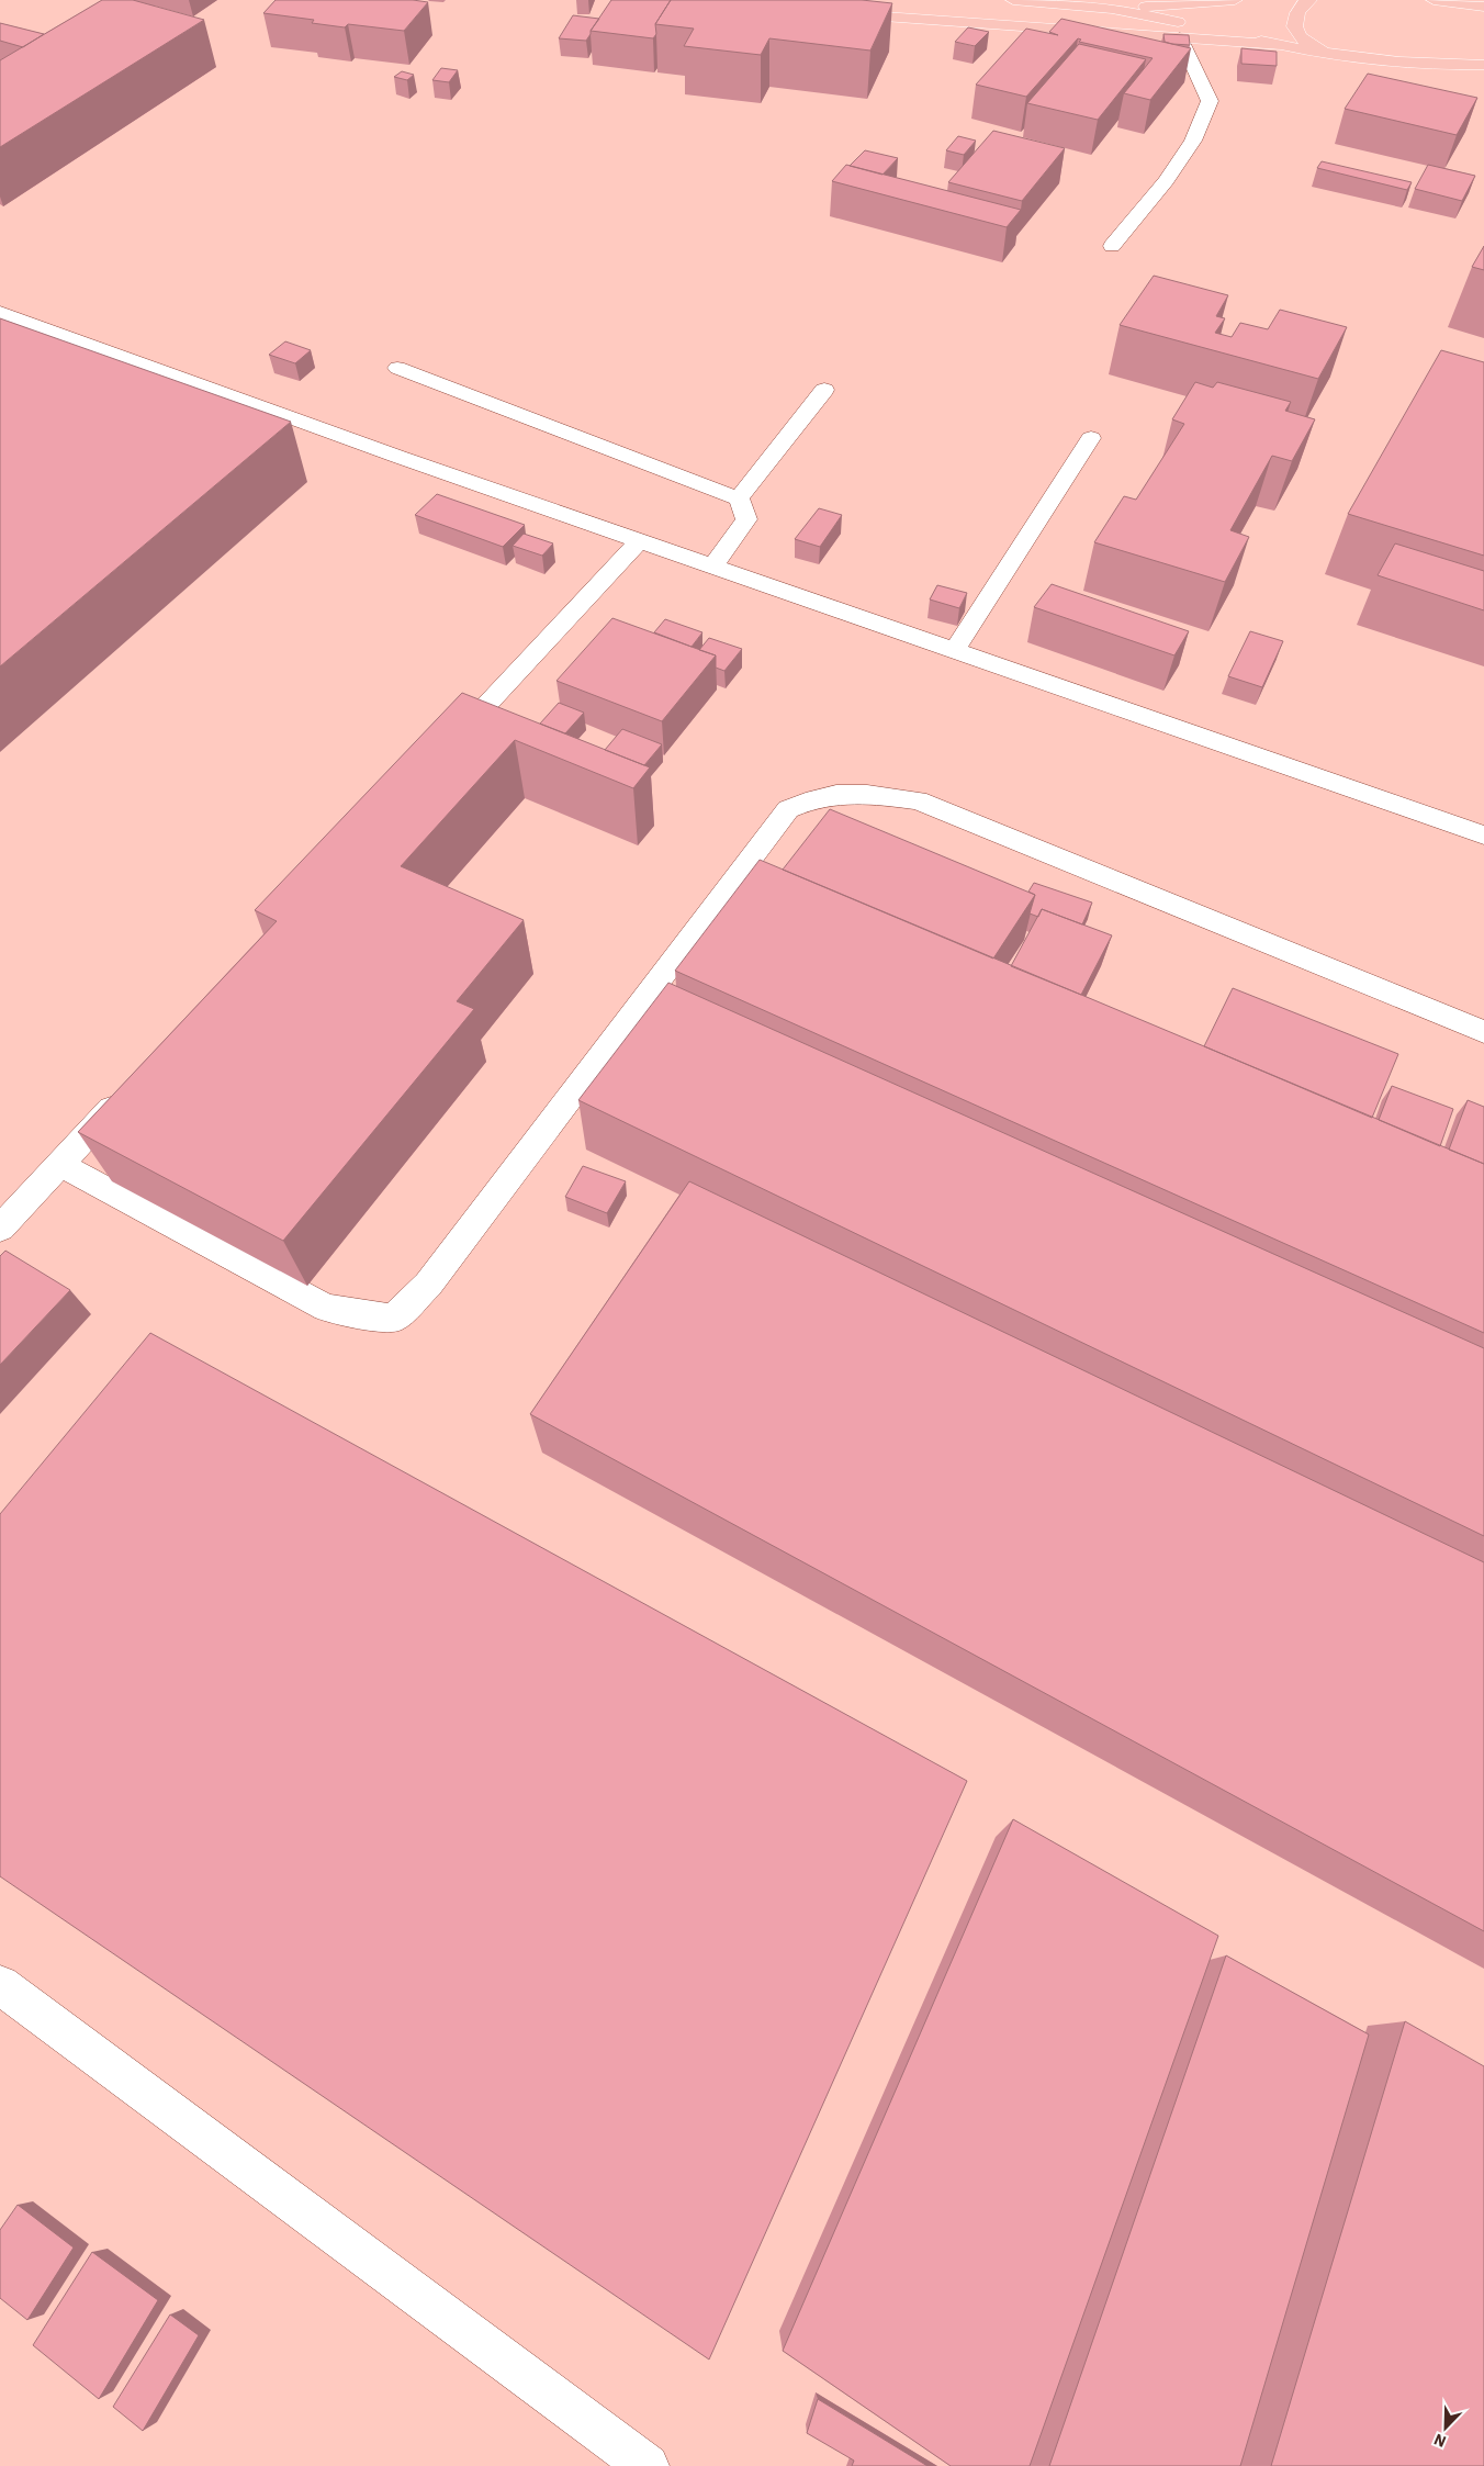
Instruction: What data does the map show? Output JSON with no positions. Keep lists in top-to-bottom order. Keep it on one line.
{"north":"bottom left"}
